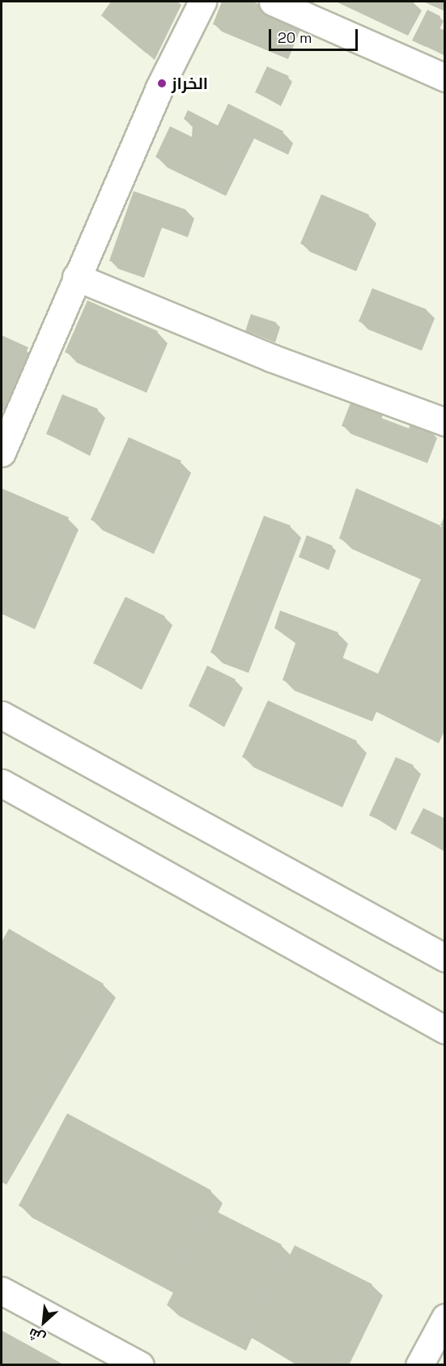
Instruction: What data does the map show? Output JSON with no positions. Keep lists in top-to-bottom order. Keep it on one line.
{"places":["الخراز"],"scale_bar":"20 m","north":"bottom left"}
